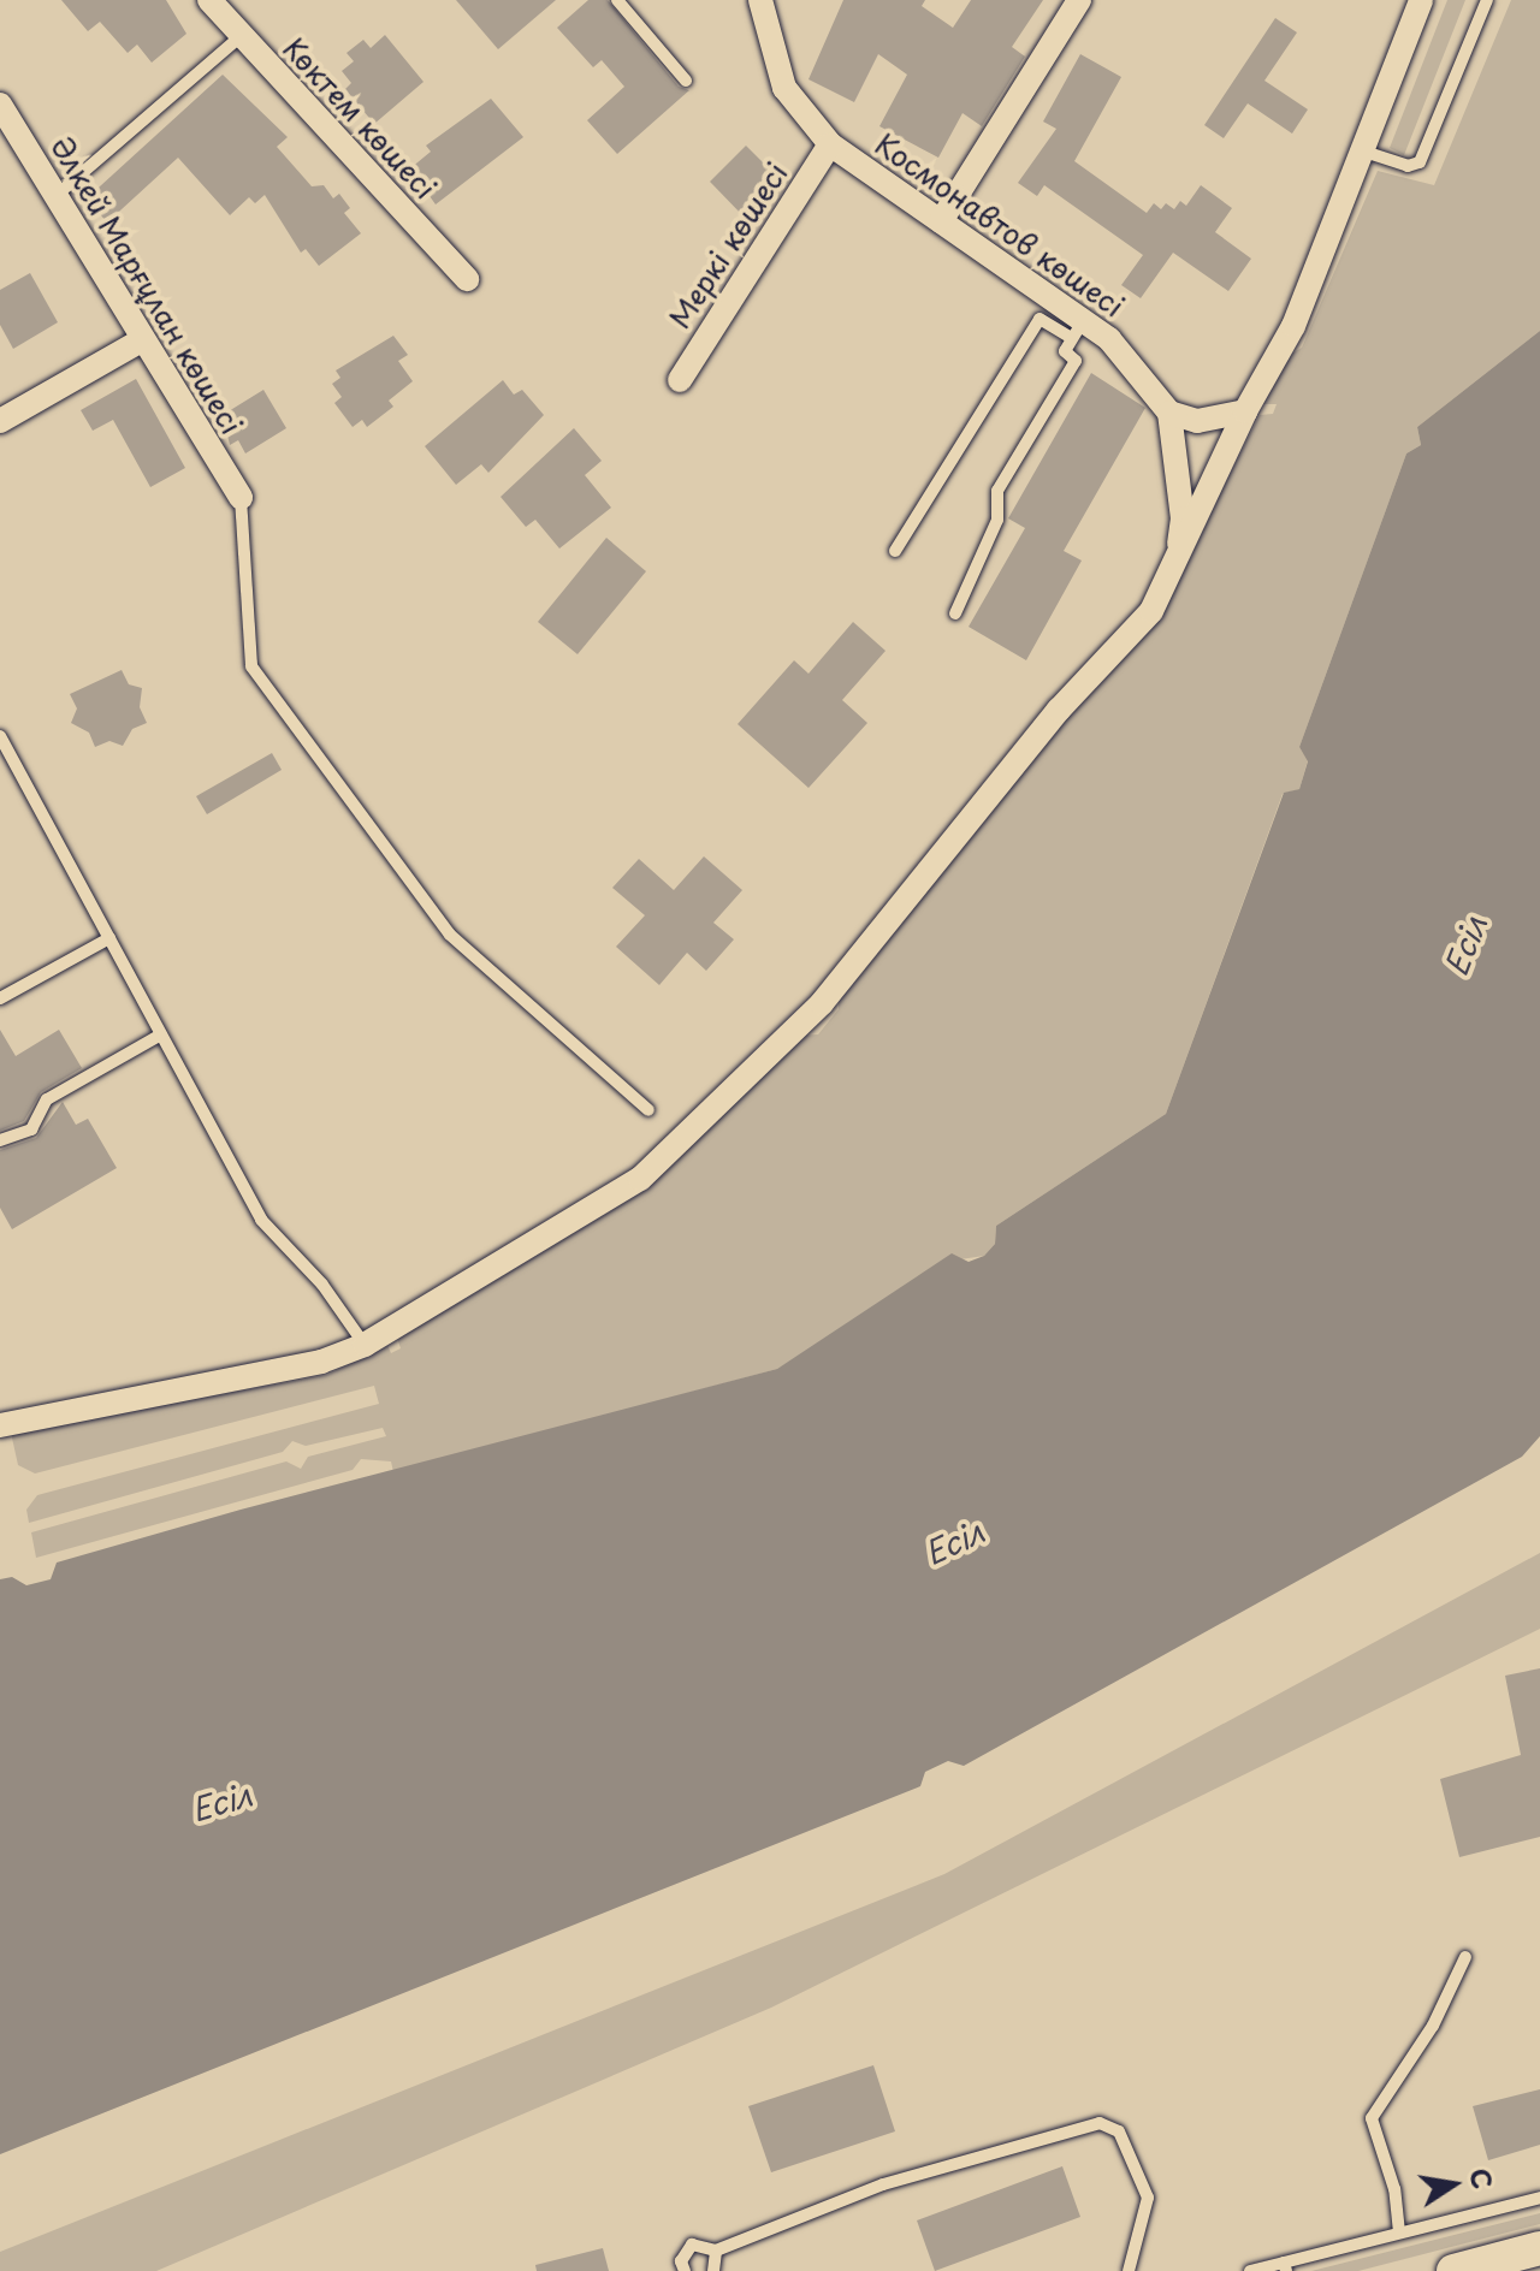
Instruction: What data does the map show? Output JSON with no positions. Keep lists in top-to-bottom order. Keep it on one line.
{"streets":{"street":["Көктем көшесі","Космонавтов көшесі","Меркі көшесі","Әлкей Марғұлан көшесі"]},"crossings":[["Космонавтов көшесі","Меркі көшесі"]],"water":["Есіл"],"north":"right"}
